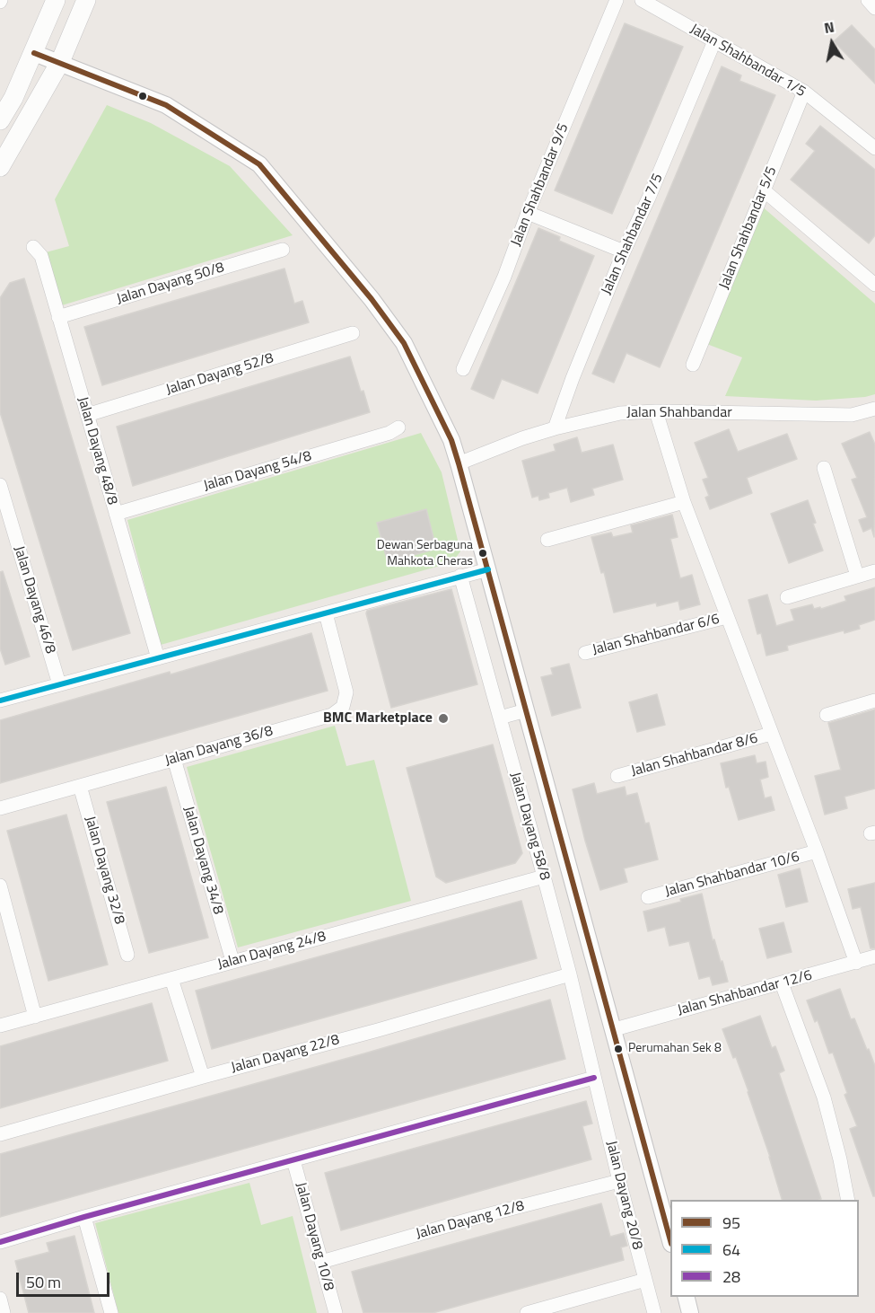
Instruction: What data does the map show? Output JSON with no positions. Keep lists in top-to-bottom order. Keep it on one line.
{"streets":{"street":["Jalan Shahbandar 1/5","Jalan Shahbandar 9/5","Jalan Shahbandar 5/5","Jalan Shahbandar 7/5","Jalan Dayang 50/8","Jalan Dayang 52/8","Jalan Shahbandar","Jalan Dayang 48/8","Jalan Dayang 54/8","Jalan Dayang 46/8","Jalan Shahbandar 6/6","Jalan Dayang 36/8","Jalan Shahbandar 8/6","Jalan Dayang 58/8","Jalan Dayang 34/8","Jalan Dayang 32/8","Jalan Shahbandar 10/6","Jalan Dayang 24/8","Jalan Shahbandar 12/6","Jalan Dayang 22/8","Jalan Dayang 20/8","Jalan Dayang 12/8","Jalan Dayang 10/8"]},"crossings":[["Jalan Shahbandar 1/5","Jalan Shahbandar 5/5"],["Jalan Shahbandar 1/5","Jalan Shahbandar 7/5"],["Jalan Shahbandar 7/5","Jalan Shahbandar"],["Jalan Dayang 50/8","Jalan Dayang 48/8"],["Jalan Dayang 52/8","Jalan Dayang 48/8"],["Jalan Dayang 48/8","Jalan Dayang 54/8"],["Jalan Dayang 36/8","Jalan Dayang 34/8"],["Jalan Dayang 36/8","Jalan Dayang 32/8"],["Jalan Dayang 58/8","Jalan Dayang 24/8"],["Jalan Dayang 58/8","Jalan Dayang 22/8"],["Jalan Dayang 58/8","Jalan Dayang 20/8"],["Jalan Dayang 34/8","Jalan Dayang 24/8"],["Jalan Dayang 20/8","Jalan Dayang 12/8"],["Jalan Dayang 12/8","Jalan Dayang 10/8"]],"places":["Dewan Serbaguna Mahkota Cheras","BMC Marketplace","Perumahan Sek 8"],"lines":["transit line 95","transit line 64","transit line 28"],"legend":["95","64","28"],"scale_bar":"50 m","north":"top"}
